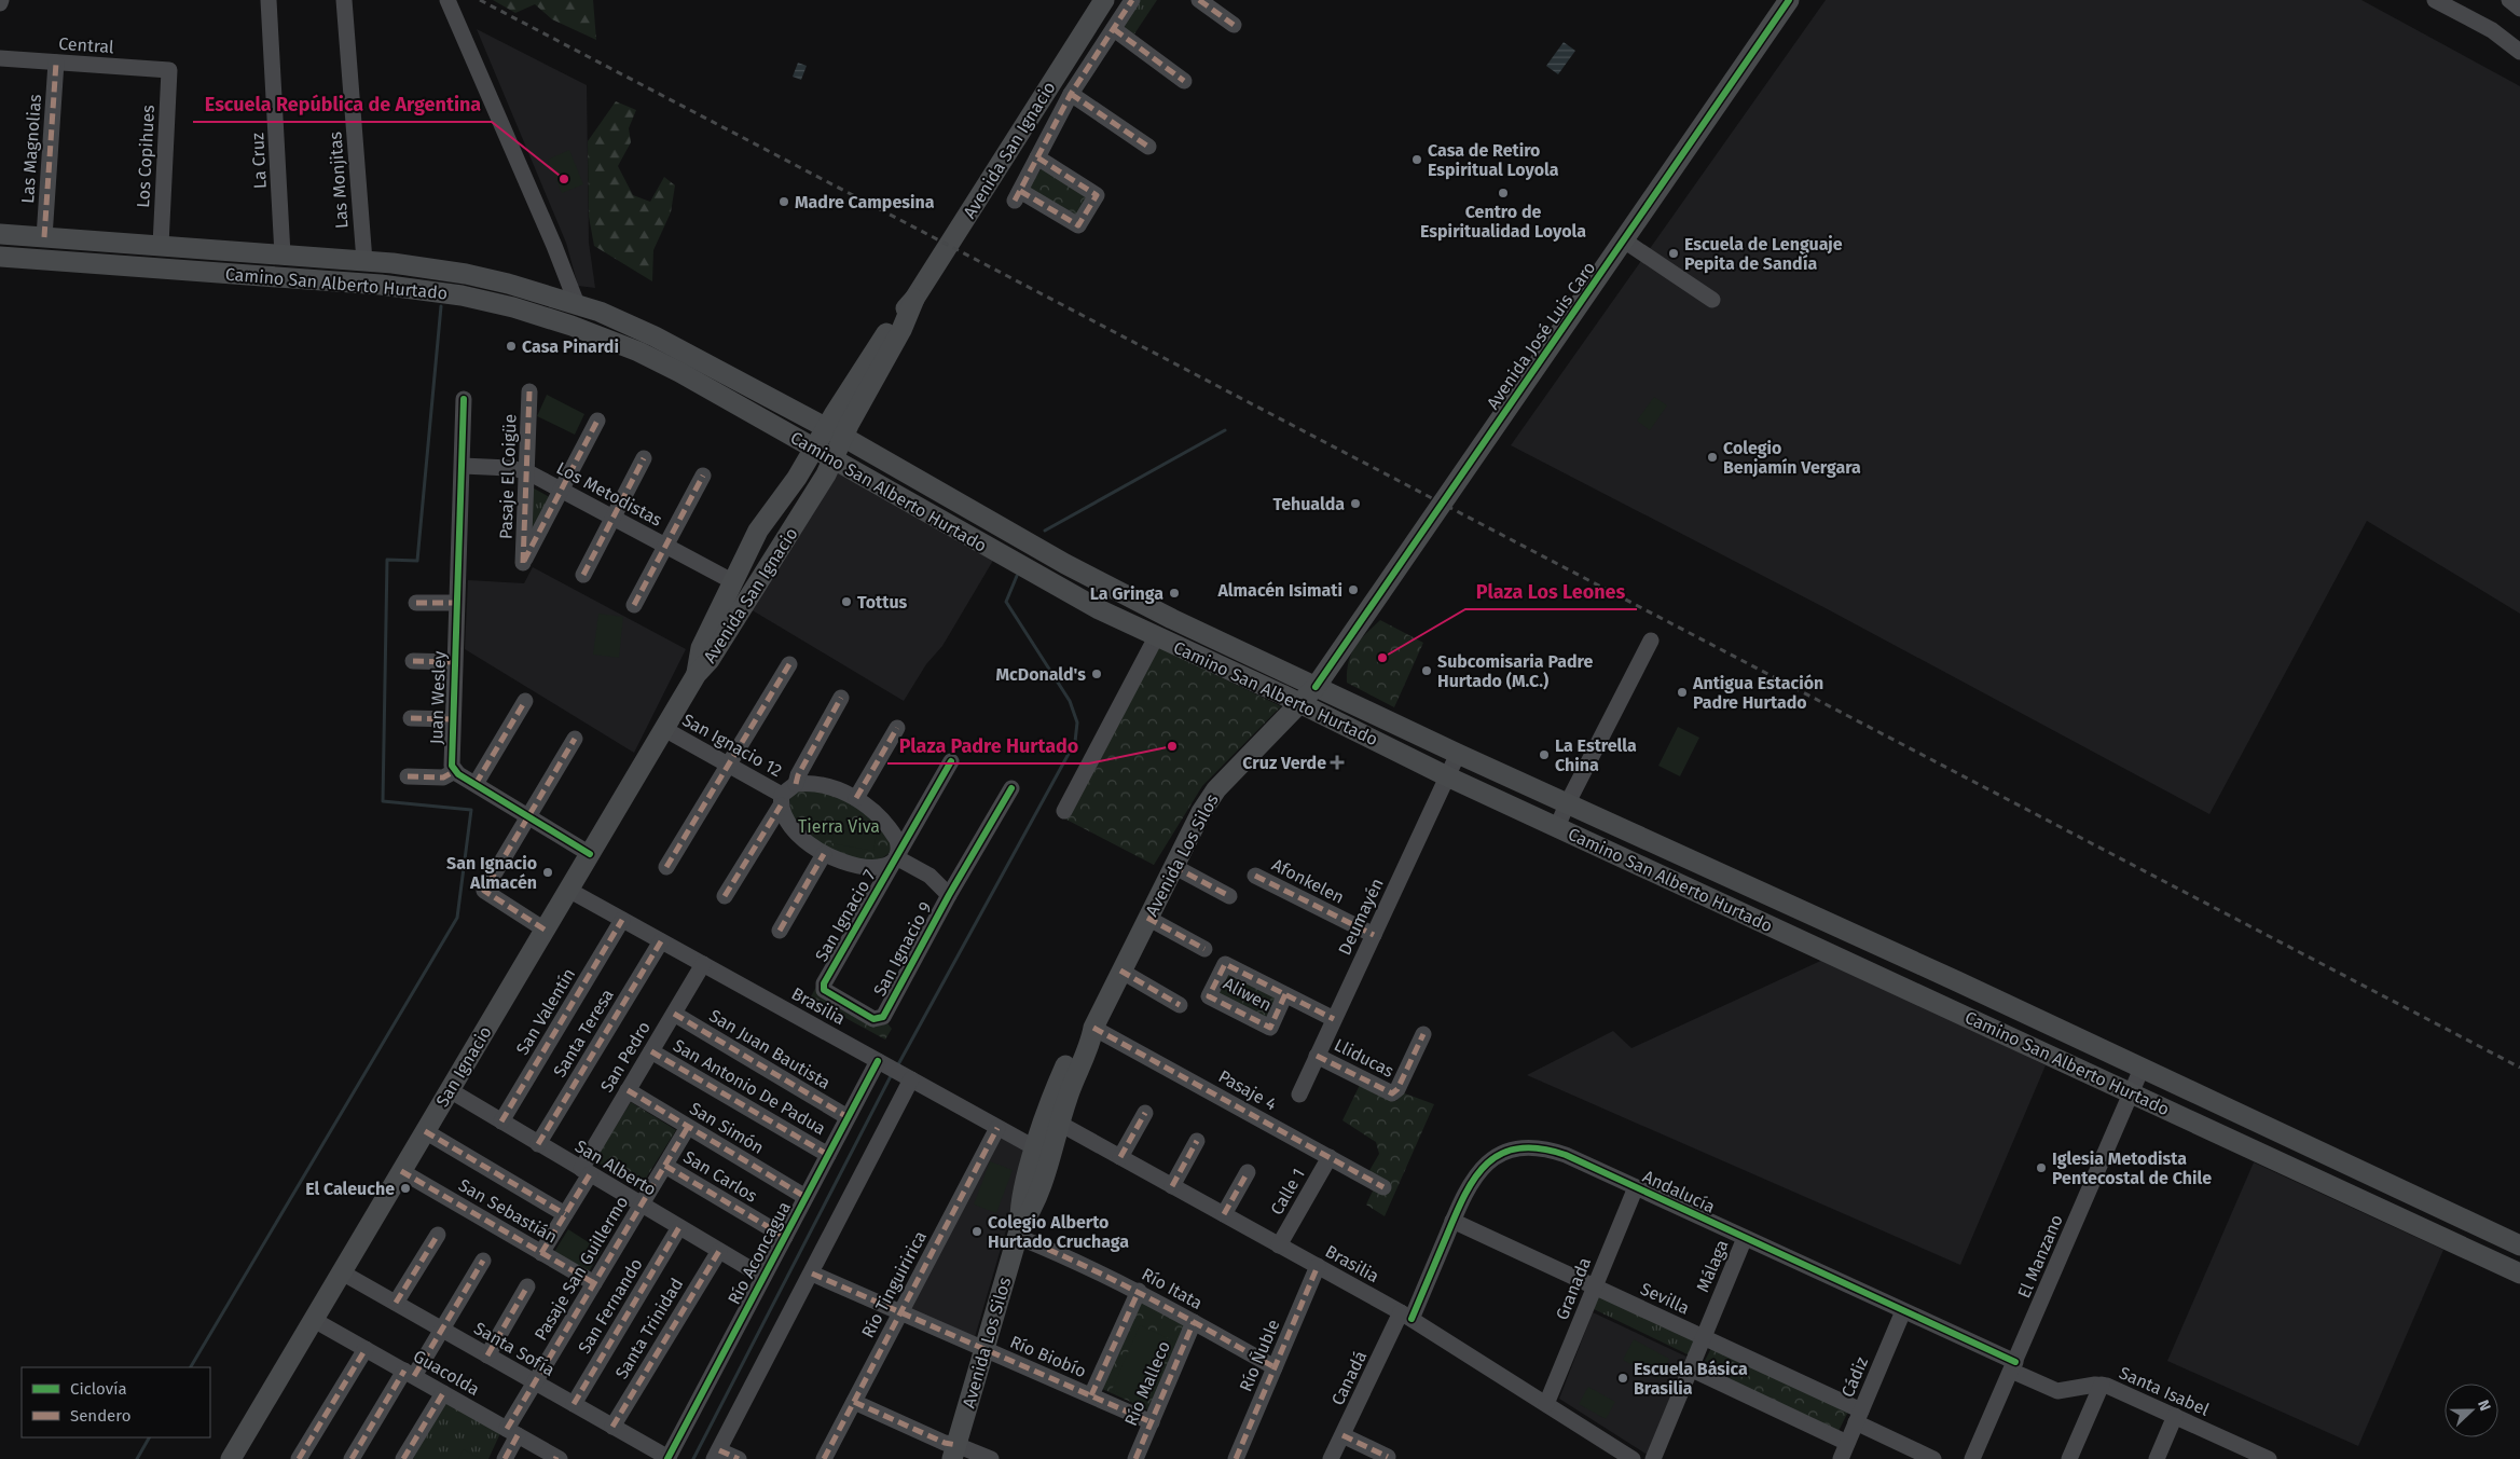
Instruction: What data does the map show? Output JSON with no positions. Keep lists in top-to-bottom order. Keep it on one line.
{"streets":{"main road":["Avenida San Ignacio","Camino San Alberto Hurtado","Avenida José Luis Caro","Avenida Los Silos","San Ignacio"],"street":["Central","Las Magnolias","Los Copihues","La Cruz","Las Monjitas","Pasaje El Coigüe","Los Metodistas","Juan Wesley","San Ignacio 12","Afonkelen","San Ignacio 7","Deumayén","San Ignacio 9","Aliwen","Brasilia","San Valentín","Santa Teresa","San Juan Bautista","San Pedro","Lliducas","San Antonio De Padua","Pasaje 4","San Simón","San Alberto","San Carlos","Calle 1","Andalucía","San Sebastián","Río Aconcagua","El Manzano","Málaga","Pasaje San Guillermo","Río Tinguiririca","Río Itata","Granada","Sevilla","San Fernando","Santa Trinidad","Santa Sofía","Río Ñuble","Río Biobío","Guacolda","Cádiz","Canadá","Río Malleco","Santa Isabel"]},"crossings":[["Central","Las Magnolias"],["Central","Los Copihues"],["Las Magnolias","Camino San Alberto Hurtado"],["Avenida San Ignacio","Camino San Alberto Hurtado"],["Avenida San Ignacio","Los Metodistas"],["Avenida San Ignacio","San Ignacio"],["Los Copihues","Camino San Alberto Hurtado"],["La Cruz","Camino San Alberto Hurtado"],["Las Monjitas","Camino San Alberto Hurtado"],["Camino San Alberto Hurtado","Avenida José Luis Caro"],["Camino San Alberto Hurtado","Avenida Los Silos"],["Camino San Alberto Hurtado","Deumayén"],["Camino San Alberto Hurtado","El Manzano"],["Avenida José Luis Caro","Avenida Los Silos"],["Pasaje El Coigüe","Los Metodistas"],["Los Metodistas","Juan Wesley"],["San Ignacio 12","San Ignacio 7"],["San Ignacio 12","San Ignacio"],["Avenida Los Silos","Brasilia"],["Avenida Los Silos","Pasaje 4"],["Avenida Los Silos","Río Itata"],["Avenida Los Silos","Río Biobío"],["Afonkelen","Deumayén"],["San Ignacio 7","San Ignacio 9"],["Deumayén","Aliwen"],["Deumayén","Lliducas"],["Brasilia","San Valentín"],["Brasilia","Santa Teresa"],["Brasilia","San Pedro"],["Brasilia","San Ignacio"],["Brasilia","Calle 1"],["Brasilia","Andalucía"],["Brasilia","Río Aconcagua"],["Brasilia","Río Tinguiririca"],["Brasilia","Granada"],["Brasilia","Río Ñuble"],["Brasilia","Canadá"],["San Valentín","San Alberto"],["Santa Teresa","San Alberto"],["San Juan Bautista","San Pedro"],["San Juan Bautista","Río Aconcagua"],["San Pedro","San Antonio De Padua"],["San Pedro","San Simón"],["San Pedro","San Alberto"],["San Pedro","San Sebastián"],["San Ignacio","San Alberto"],["San Ignacio","San Sebastián"],["San Ignacio","Santa Sofía"],["San Ignacio","Guacolda"],["San Antonio De Padua","Río Aconcagua"],["Pasaje 4","Calle 1"],["San Simón","Río Aconcagua"],["San Simón","Pasaje San Guillermo"],["San Alberto","Río Aconcagua"],["San Alberto","Pasaje San Guillermo"],["San Alberto","San Fernando"],["San Alberto","Santa Trinidad"],["San Carlos","Río Aconcagua"],["San Carlos","Pasaje San Guillermo"],["Andalucía","El Manzano"],["Andalucía","Málaga"],["Andalucía","Granada"],["Andalucía","Sevilla"],["Andalucía","Cádiz"],["Andalucía","Canadá"],["Andalucía","Santa Isabel"],["San Sebastián","Pasaje San Guillermo"],["Río Aconcagua","Santa Sofía"],["El Manzano","Santa Isabel"],["Málaga","Sevilla"],["Pasaje San Guillermo","Santa Sofía"],["Pasaje San Guillermo","Guacolda"],["Río Tinguiririca","Río Biobío"],["Río Itata","Río Ñuble"],["Río Itata","Río Malleco"],["Granada","Sevilla"],["Sevilla","Cádiz"],["San Fernando","Santa Sofía"],["Santa Trinidad","Santa Sofía"],["Río Biobío","Río Malleco"]],"parks":["Tierra Viva"],"places":{"other":["Casa de Retiro Espiritual Loyola","Escuela República de Argentina","Centro de Espiritualidad Loyola","Madre Campesina","Escuela de Lenguaje Pepita de Sandía","Casa Pinardi","Colegio Benjamín Vergara","Tehualda","Almacén Isimati","La Gringa","Tottus","Plaza Los Leones","Subcomisaria Padre Hurtado (M.C.)","McDonald's","Antigua Estación Padre Hurtado","Plaza Padre Hurtado","La Estrella China","San Ignacio Almacén","Iglesia Metodista Pentecostal de Chile","El Caleuche","Colegio Alberto Hurtado Cruchaga","Escuela Básica Brasilia"],"health":["Cruz Verde"]},"legend":["Ciclovía","Sendero"],"north":"right"}
